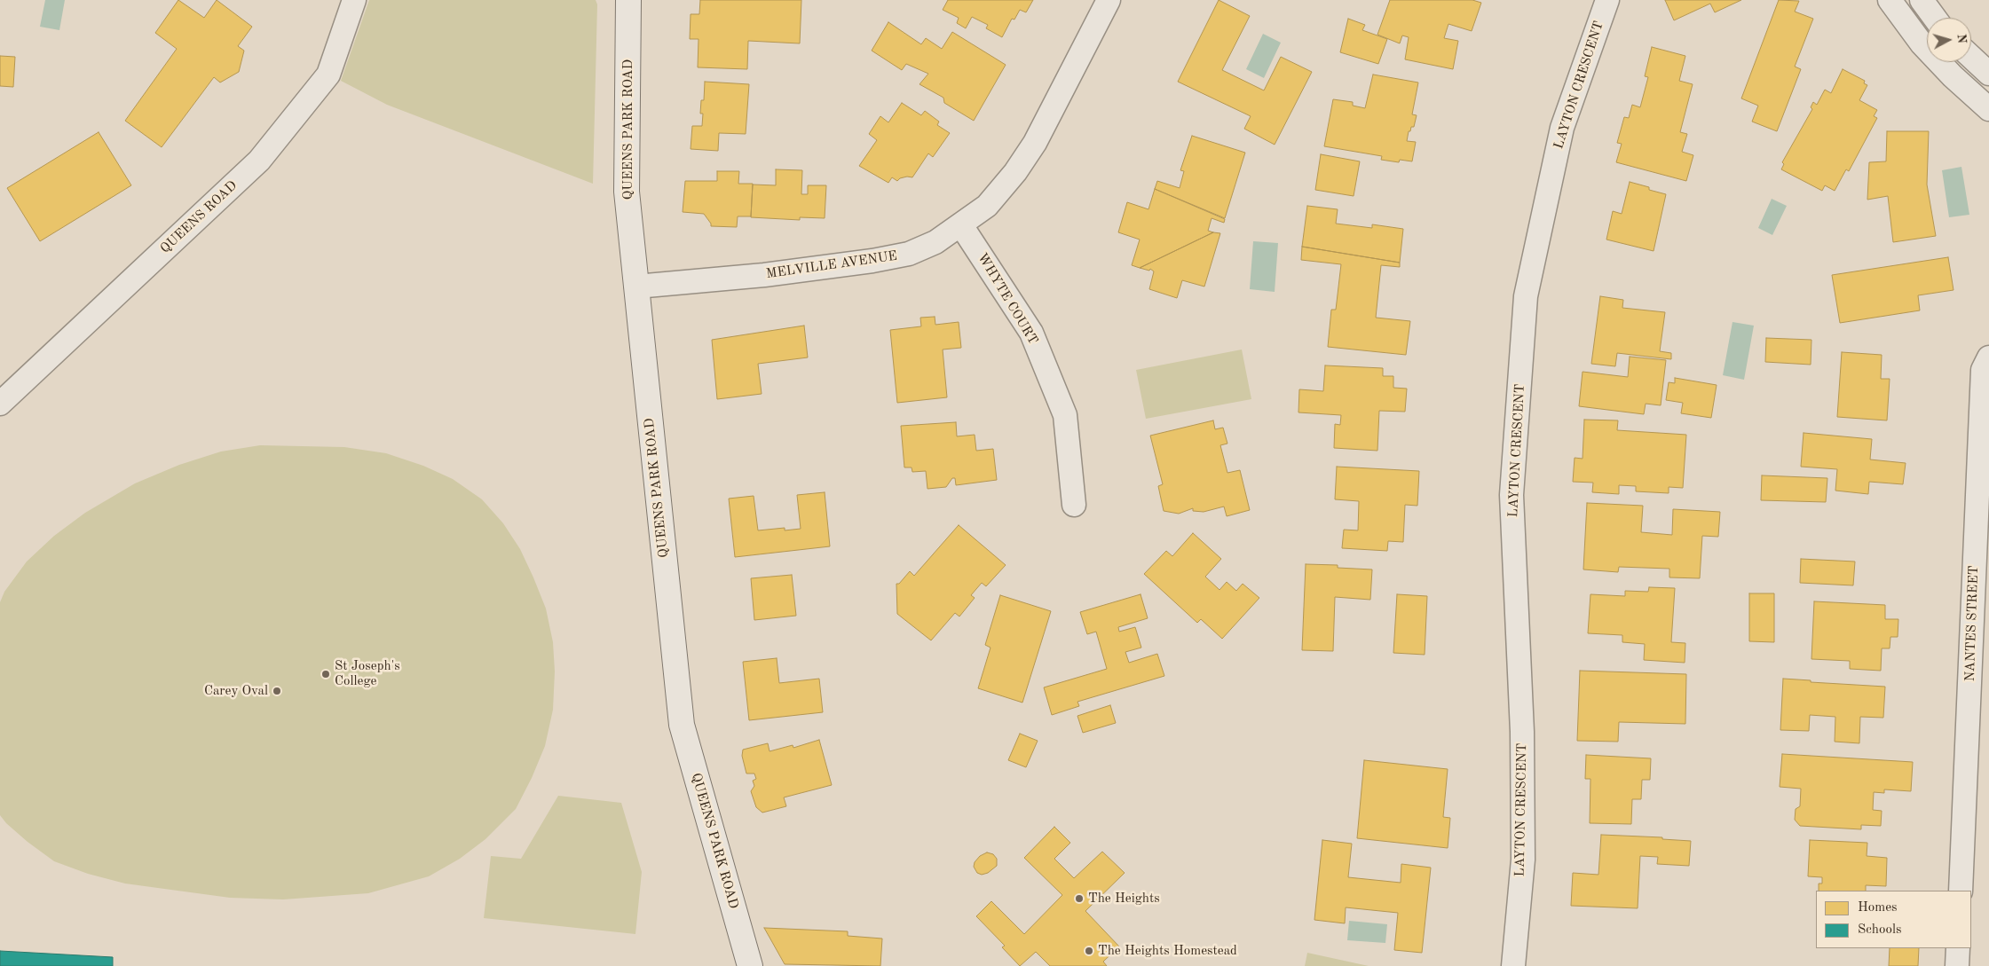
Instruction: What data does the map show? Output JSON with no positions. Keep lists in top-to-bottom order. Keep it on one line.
{"streets":{"main road":["QUEENS PARK ROAD"],"street":["LAYTON CRESCENT","QUEENS ROAD","MELVILLE AVENUE","WHYTE COURT","NANTES STREET"]},"crossings":[["QUEENS PARK ROAD","MELVILLE AVENUE"],["MELVILLE AVENUE","WHYTE COURT"]],"places":["St Joseph's College","Carey Oval","The Heights","The Heights Homestead"],"legend":["Homes","Schools"],"north":"right"}
